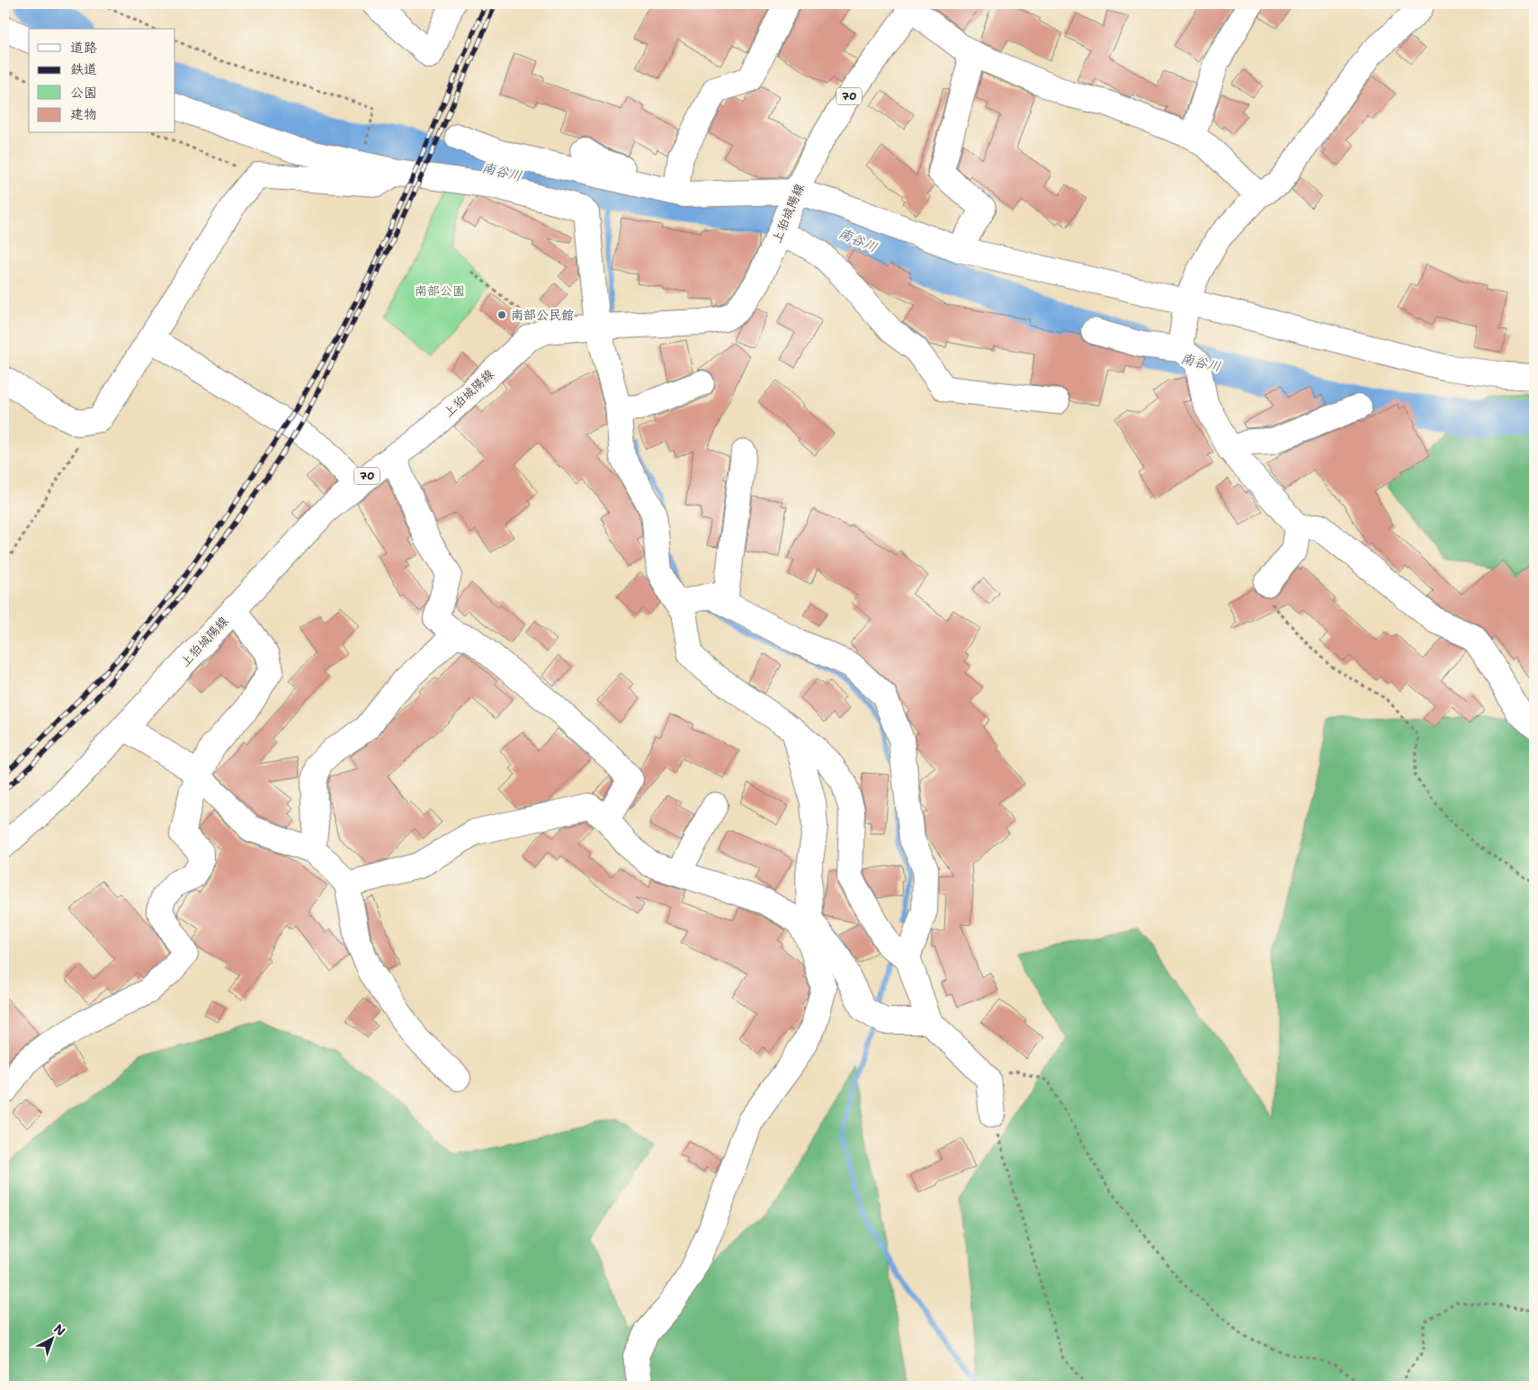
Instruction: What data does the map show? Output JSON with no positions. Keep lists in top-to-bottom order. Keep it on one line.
{"streets":{"street":["70","上狛城陽線"]},"water":["南谷川"],"parks":["南部公園"],"places":["南部公民館"],"legend":["道路","鉄道","公園","建物"],"north":"top right"}
